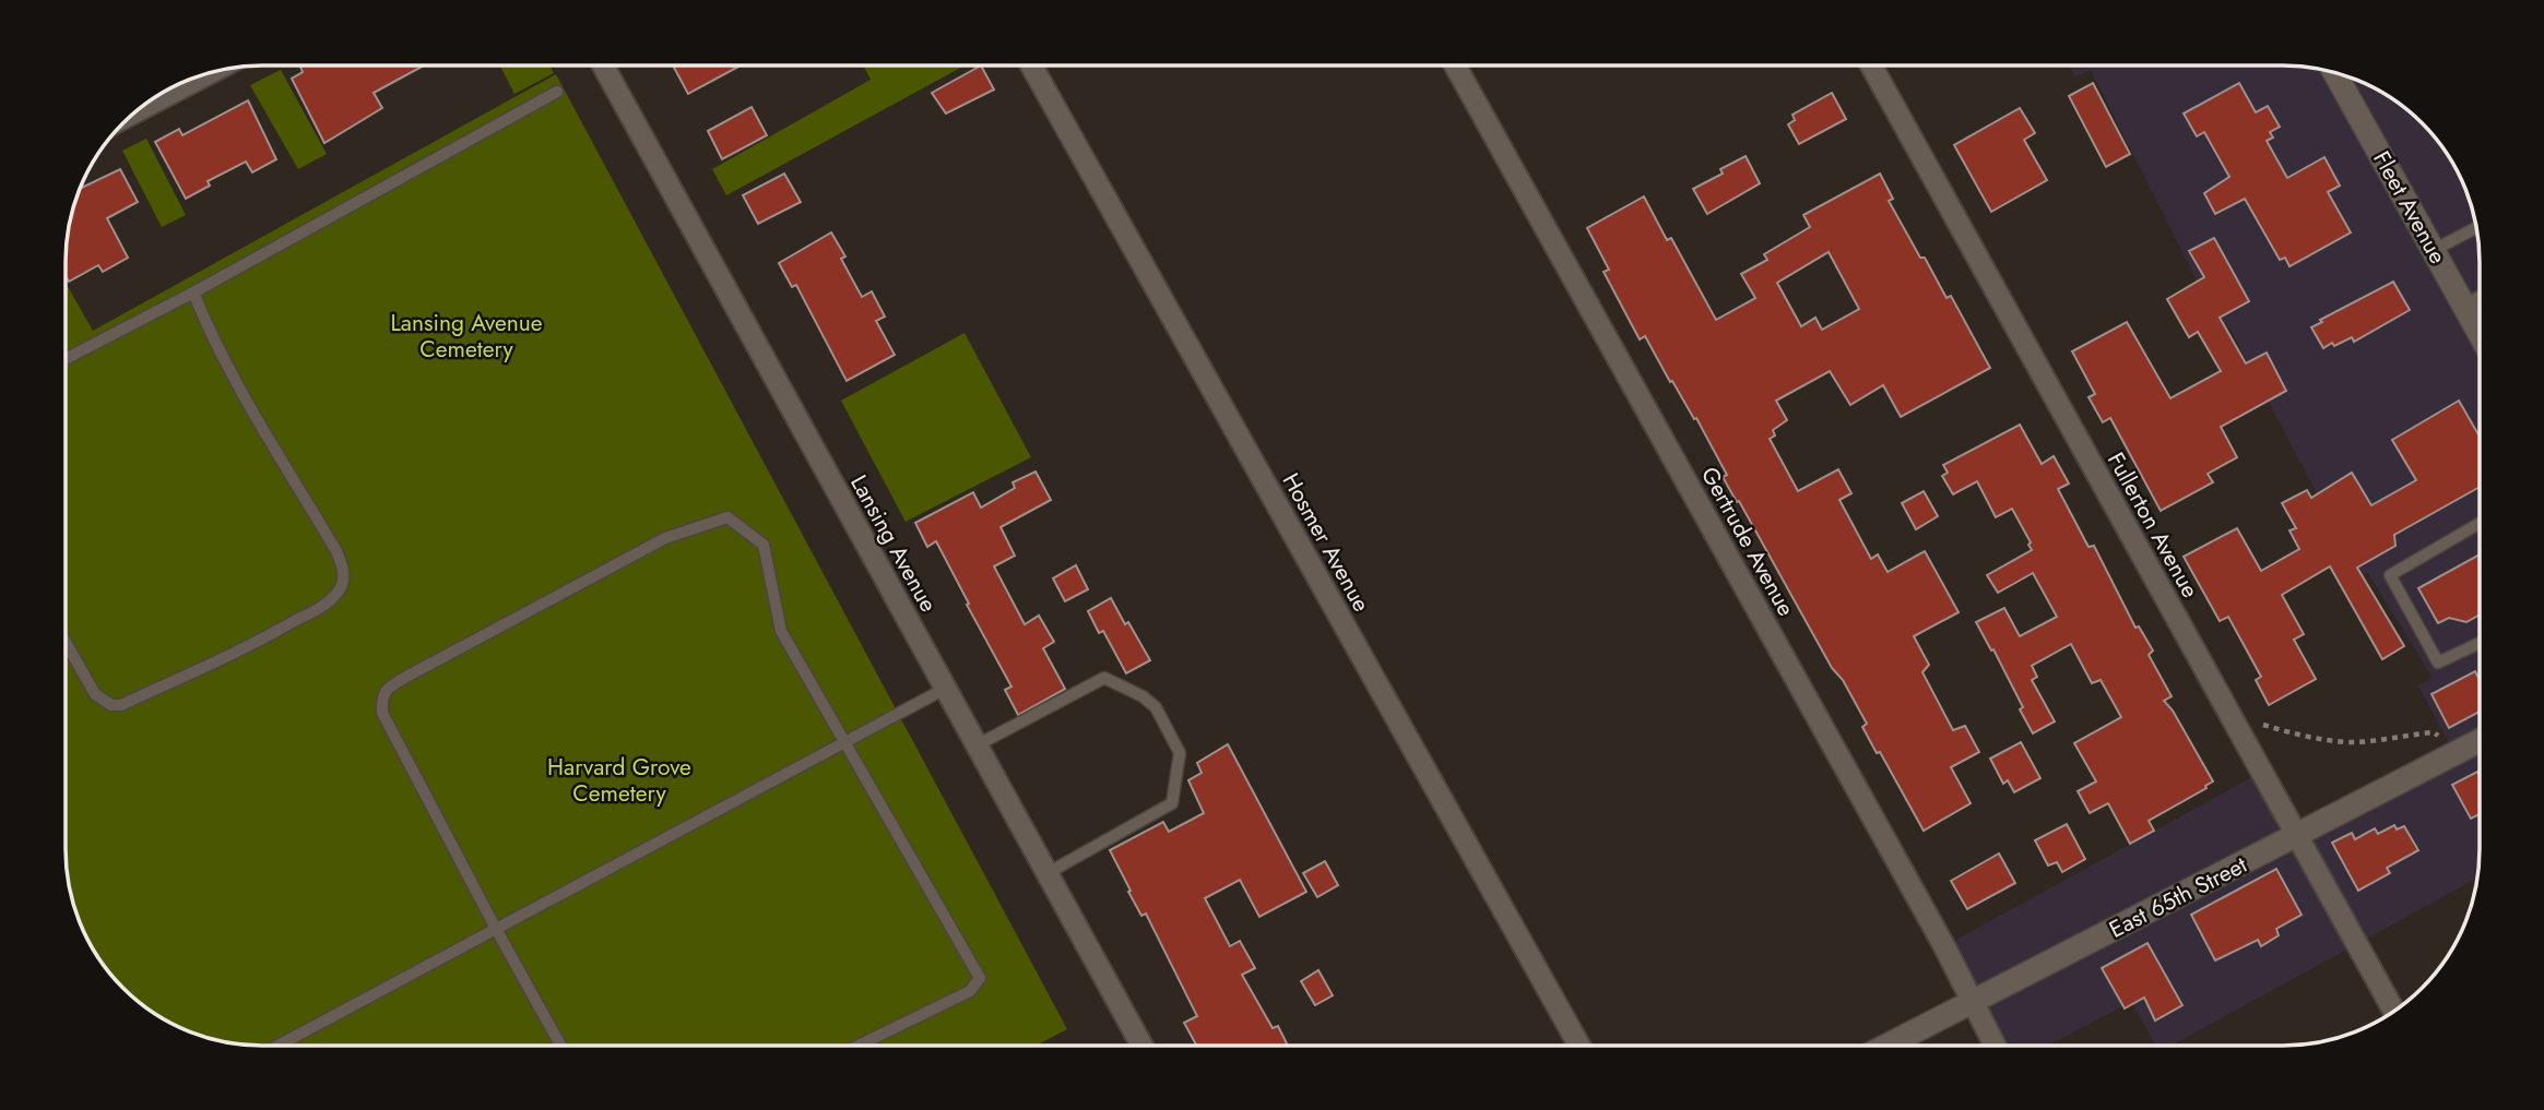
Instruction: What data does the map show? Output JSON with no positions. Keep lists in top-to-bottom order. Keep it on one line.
{"streets":{"street":["Fleet Avenue","Fullerton Avenue","Gertrude Avenue","Hosmer Avenue","Lansing Avenue","East 65th Street"]},"crossings":[["Fullerton Avenue","East 65th Street"],["Gertrude Avenue","East 65th Street"]],"parks":["Lansing Avenue Cemetery","Harvard Grove Cemetery"]}
